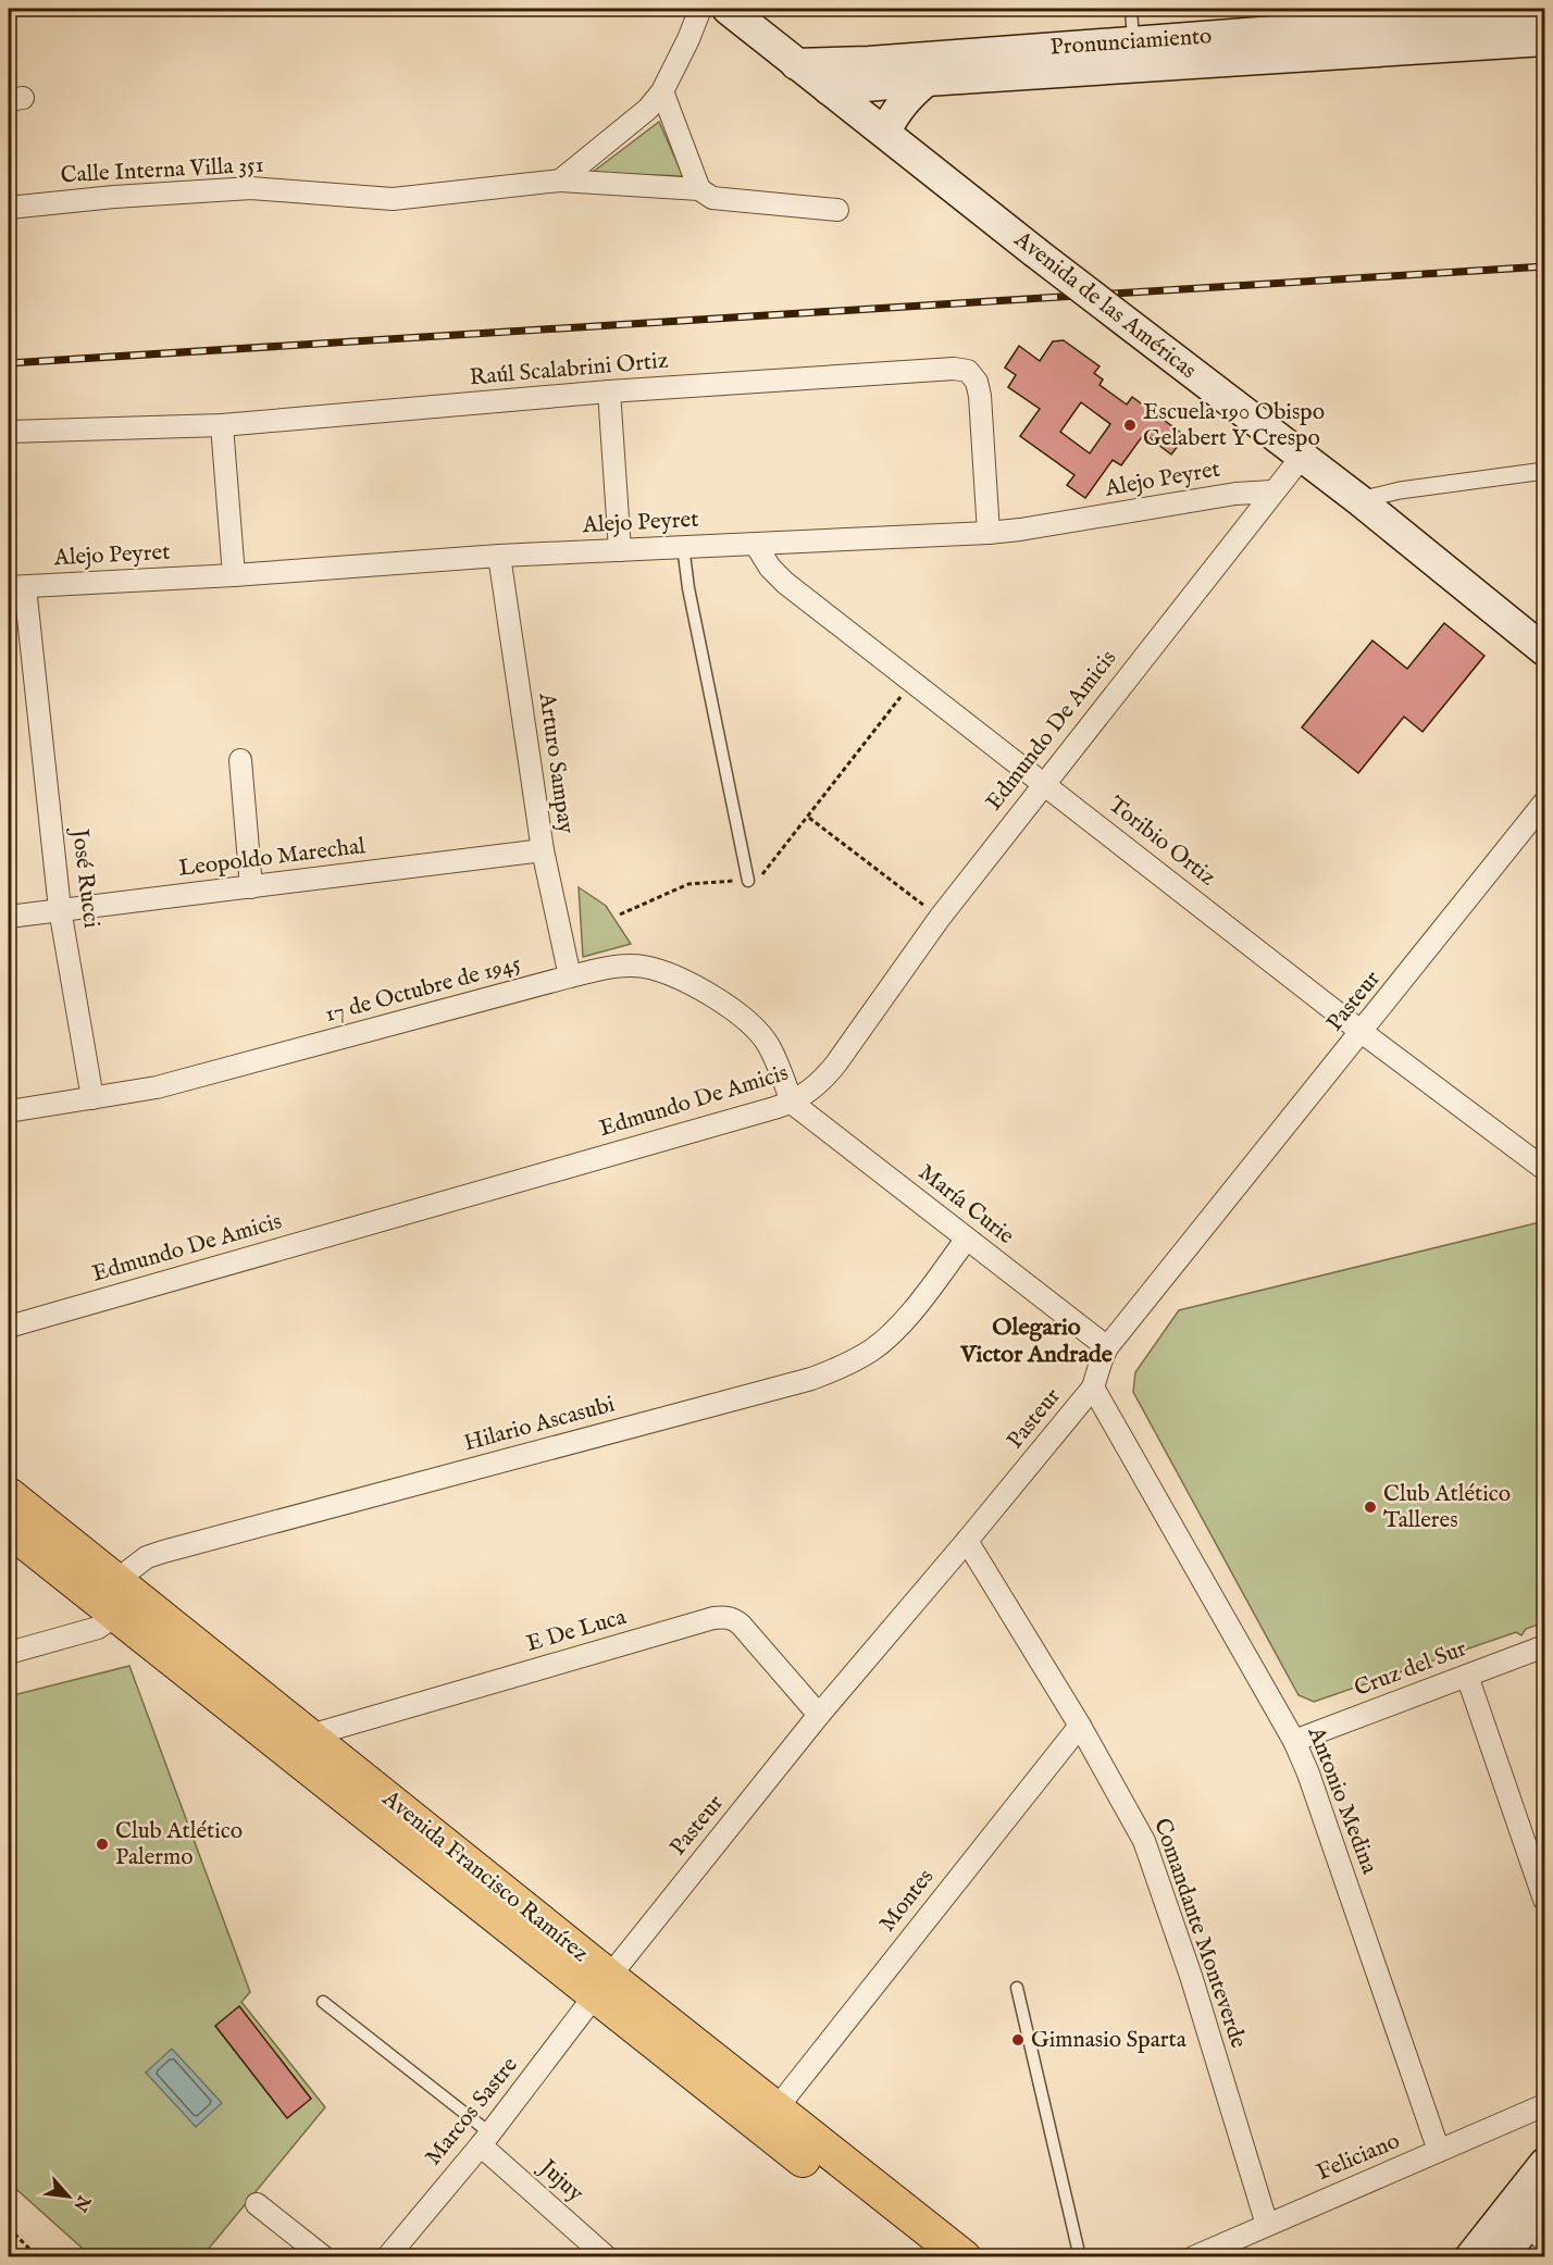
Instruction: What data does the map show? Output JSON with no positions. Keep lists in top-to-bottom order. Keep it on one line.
{"streets":{"main road":["Pronunciamiento","Avenida de las Américas","Avenida Francisco Ramírez"],"street":["Calle Interna Villa 351","Raúl Scalabrini Ortiz","Alejo Peyret","Edmundo De Amicis","Arturo Sampay","Toribio Ortiz","Leopoldo Marechal","José Rucci","17 de Octubre de 1945","Pasteur","María Curie","Hilario Ascasubi","E De Luca","Cruz del Sur","Antonio Medina","Montes","Comandante Monteverde","Marcos Sastre","Feliciano","Jujuy"]},"crossings":[["Pronunciamiento","Avenida de las Américas"],["Avenida de las Américas","Edmundo De Amicis"],["Raúl Scalabrini Ortiz","Alejo Peyret"],["Alejo Peyret","Edmundo De Amicis"],["Alejo Peyret","Arturo Sampay"],["Alejo Peyret","Toribio Ortiz"],["Alejo Peyret","José Rucci"],["Edmundo De Amicis","Toribio Ortiz"],["Edmundo De Amicis","17 de Octubre de 1945"],["Edmundo De Amicis","María Curie"],["Arturo Sampay","Leopoldo Marechal"],["Arturo Sampay","17 de Octubre de 1945"],["Toribio Ortiz","Pasteur"],["Leopoldo Marechal","José Rucci"],["José Rucci","17 de Octubre de 1945"],["17 de Octubre de 1945","María Curie"],["Pasteur","María Curie"],["Pasteur","E De Luca"],["Pasteur","Antonio Medina"],["Pasteur","Avenida Francisco Ramírez"],["Pasteur","Comandante Monteverde"],["Pasteur","Marcos Sastre"],["María Curie","Hilario Ascasubi"],["Hilario Ascasubi","Avenida Francisco Ramírez"],["E De Luca","Avenida Francisco Ramírez"],["Cruz del Sur","Antonio Medina"],["Antonio Medina","Feliciano"],["Avenida Francisco Ramírez","Montes"],["Avenida Francisco Ramírez","Marcos Sastre"],["Montes","Comandante Monteverde"],["Comandante Monteverde","Feliciano"],["Marcos Sastre","Jujuy"]],"districts":["Olegario Victor Andrade"],"places":["Escuela 190 Obispo Gelabert Y Crespo","Club Atlético Talleres","Club Atlético Palermo","Gimnasio Sparta"],"north":"bottom right"}
